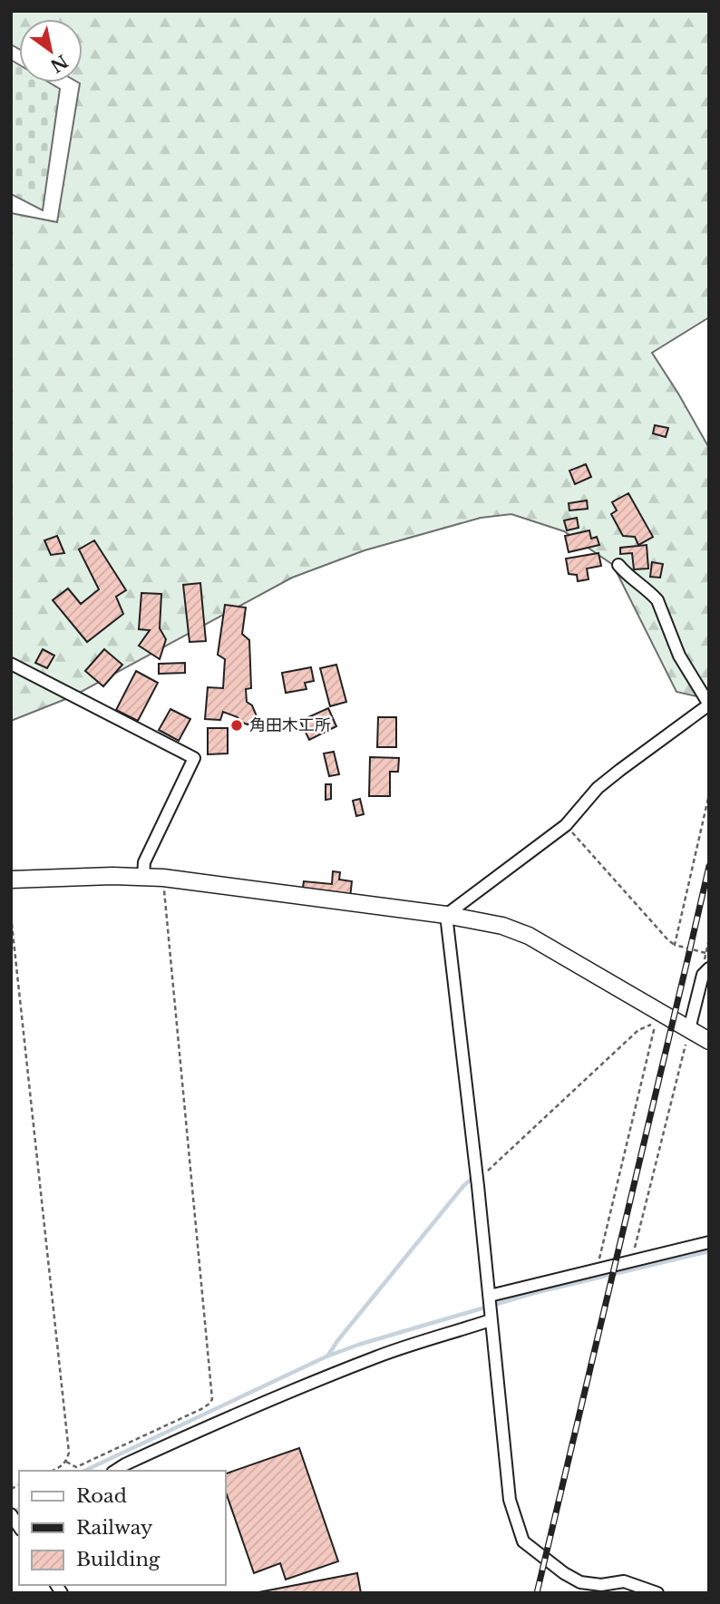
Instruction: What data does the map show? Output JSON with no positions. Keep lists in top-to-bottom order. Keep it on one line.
{"places":["角田木工所"],"legend":["Road","Railway","Building"],"north":"bottom right"}
